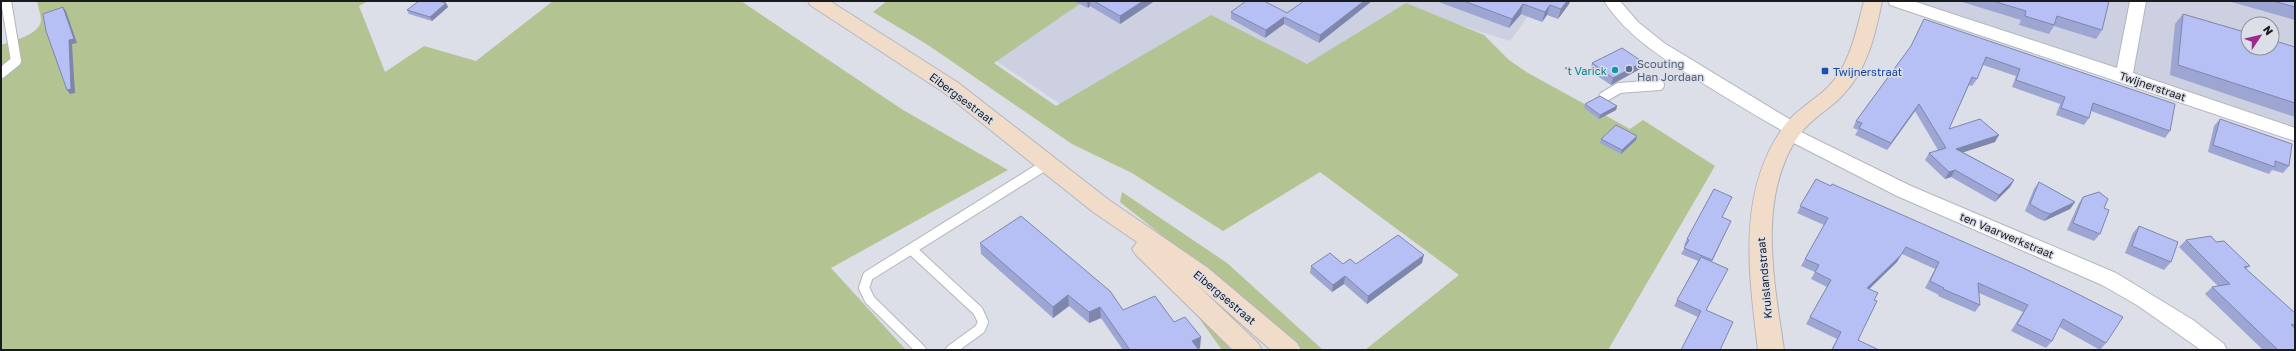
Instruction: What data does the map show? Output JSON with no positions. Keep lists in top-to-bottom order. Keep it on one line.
{"streets":{"main road":["Eibergsestraat","Kruislandstraat"],"street":["Twijnerstraat","ten Vaarwerkstraat"]},"crossings":[["ten Vaarwerkstraat","Kruislandstraat"]],"places":{"other":["Scouting Han Jordaan","'t Varick"],"transit":["Twijnerstraat"]},"north":"top right"}
